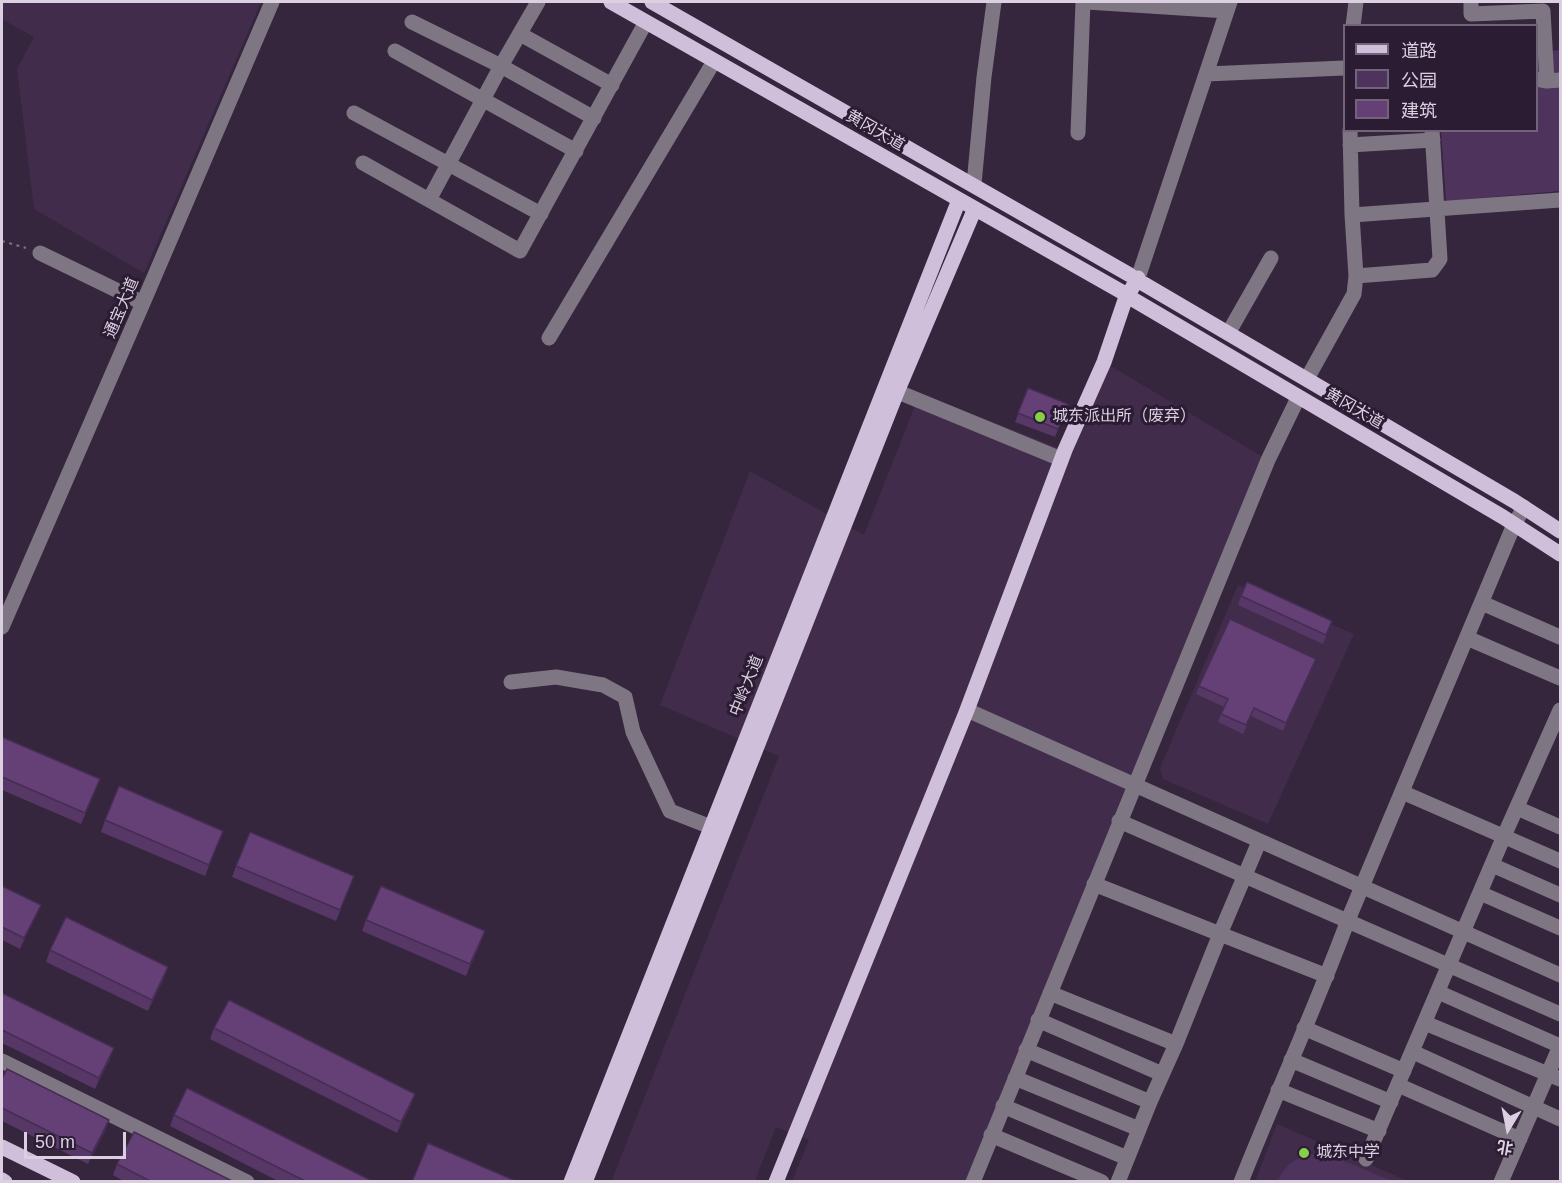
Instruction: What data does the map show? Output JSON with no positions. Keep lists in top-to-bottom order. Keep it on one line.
{"streets":{"main road":["黄冈大道","中岭大道"],"street":["通宝大道"]},"places":["城东派出所（废弃）","城东中学"],"legend":["道路","公园","建筑"],"scale_bar":"50 m","north":"bottom"}
